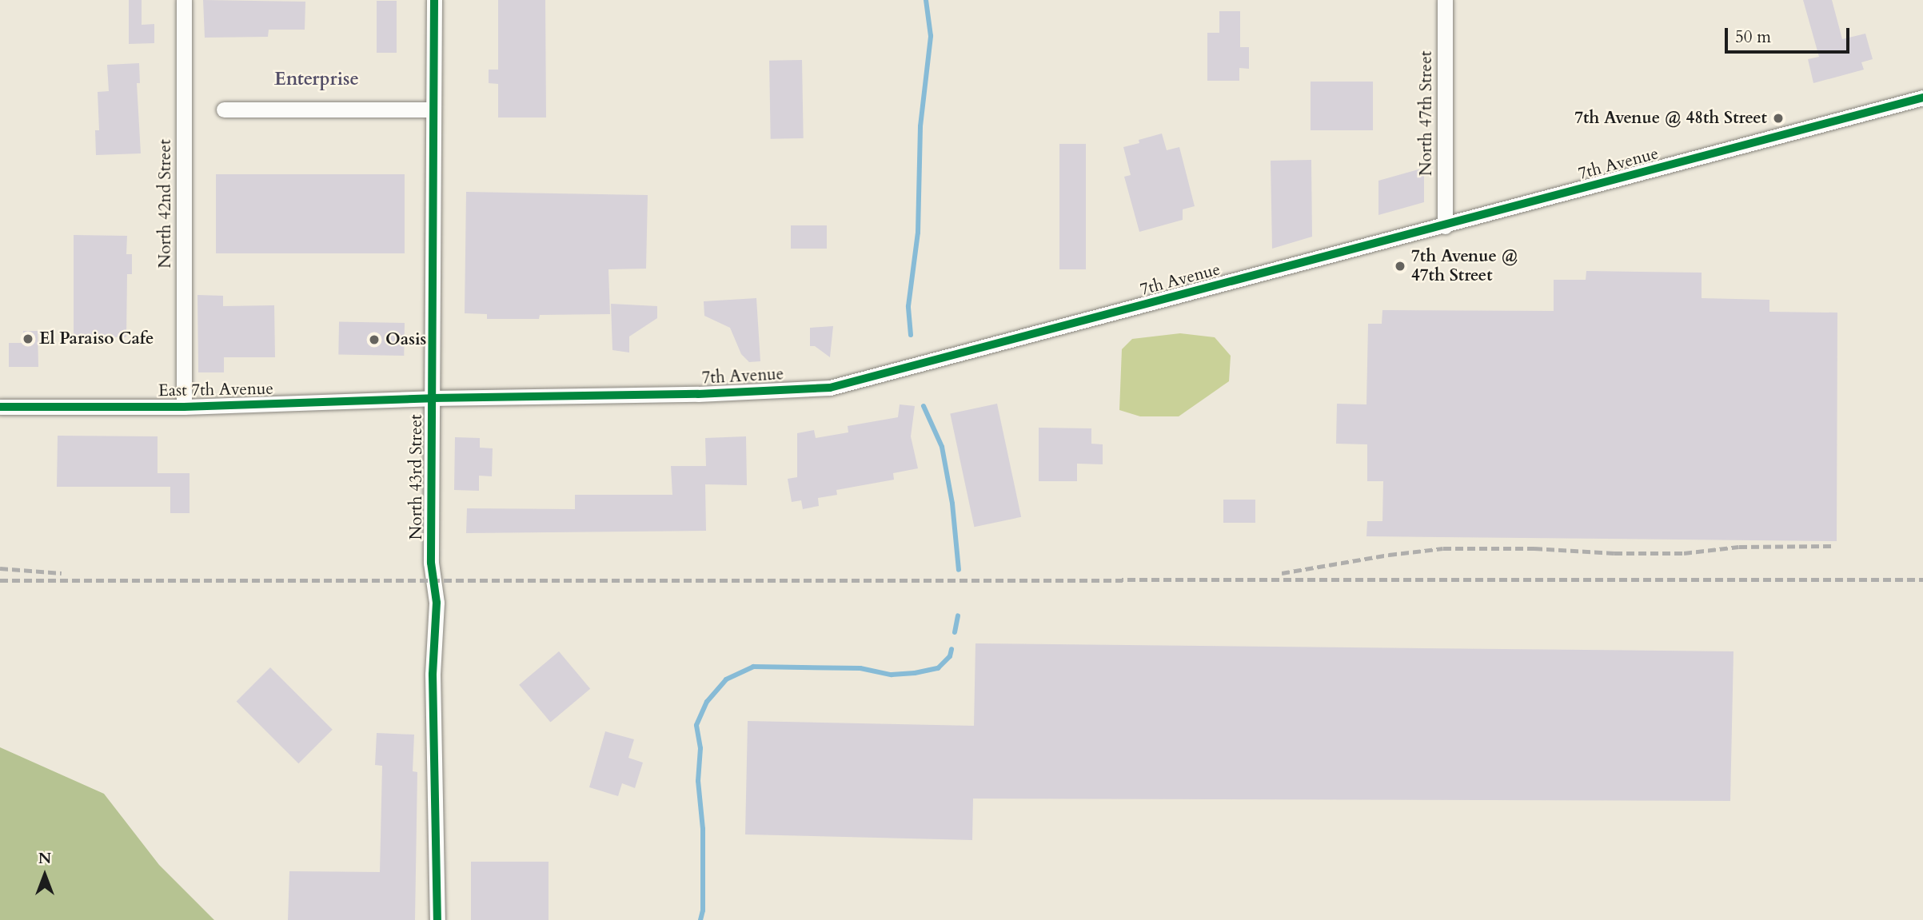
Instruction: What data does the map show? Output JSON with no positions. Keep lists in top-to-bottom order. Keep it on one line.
{"streets":{"street":["North 47th Street","7th Avenue","North 42nd Street","East 7th Avenue","North 43rd Street"]},"crossings":[["North 47th Street","7th Avenue"],["7th Avenue","East 7th Avenue"],["7th Avenue","North 43rd Street"],["North 42nd Street","East 7th Avenue"],["East 7th Avenue","North 43rd Street"]],"districts":["Enterprise"],"places":["7th Avenue @ 48th Street","7th Avenue @ 47th Street","El Paraiso Cafe","Oasis"],"scale_bar":"50 m","north":"top"}
